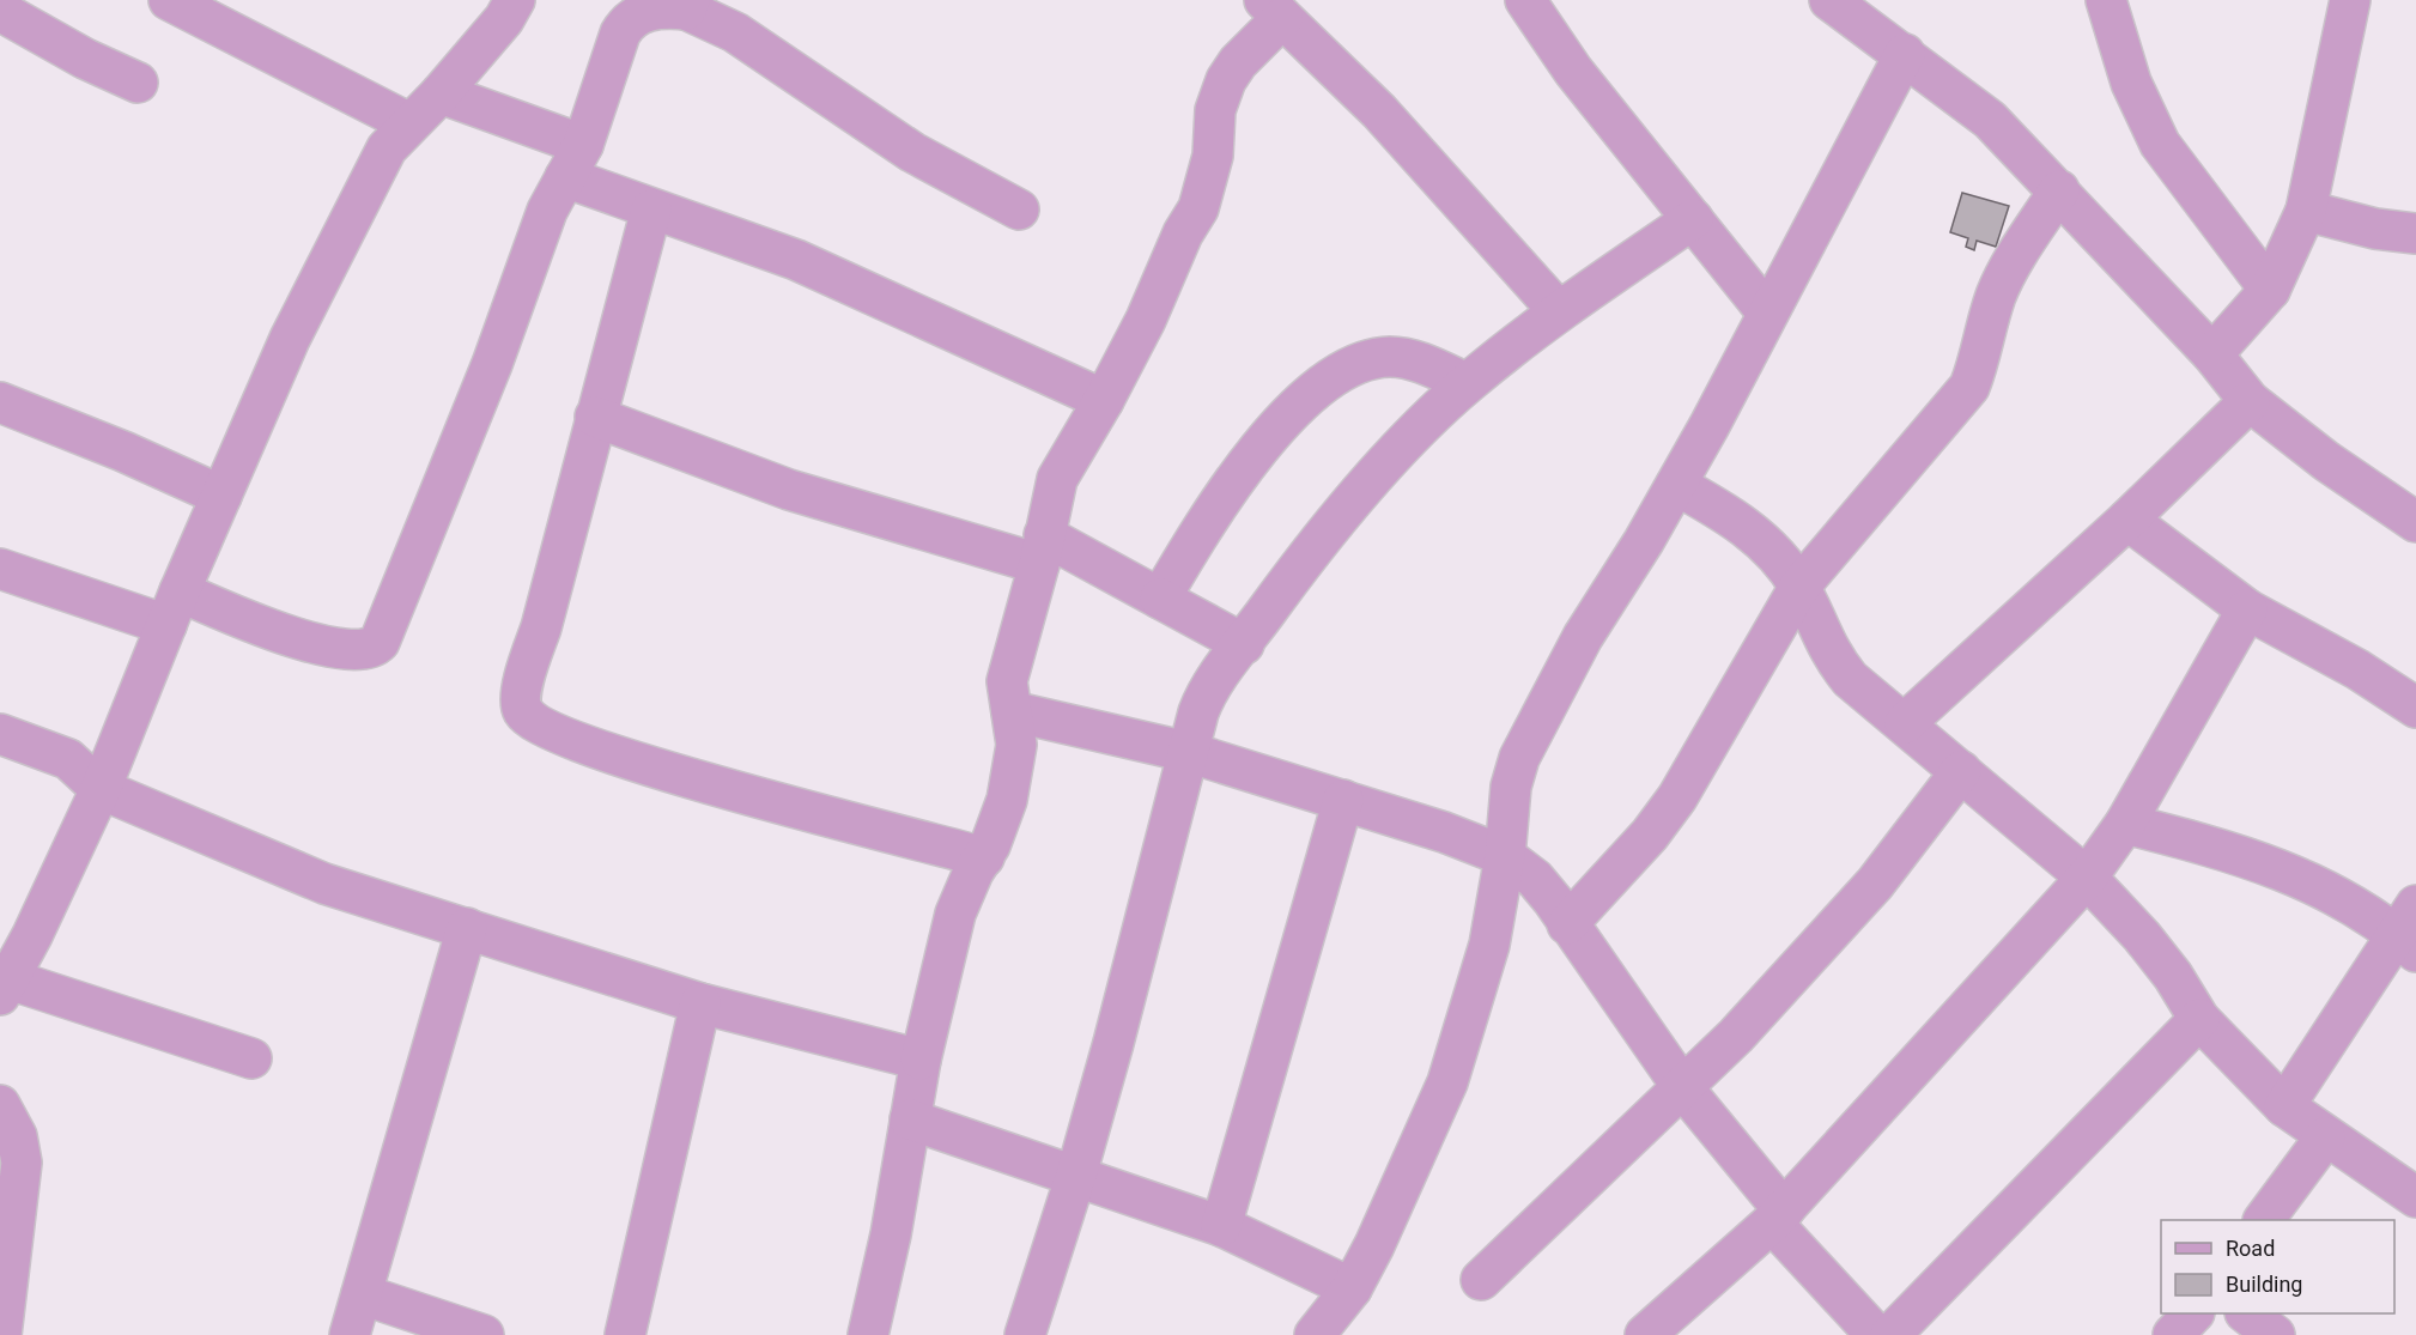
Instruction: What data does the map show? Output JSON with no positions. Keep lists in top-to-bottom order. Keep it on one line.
{"legend":["Road","Building"]}
